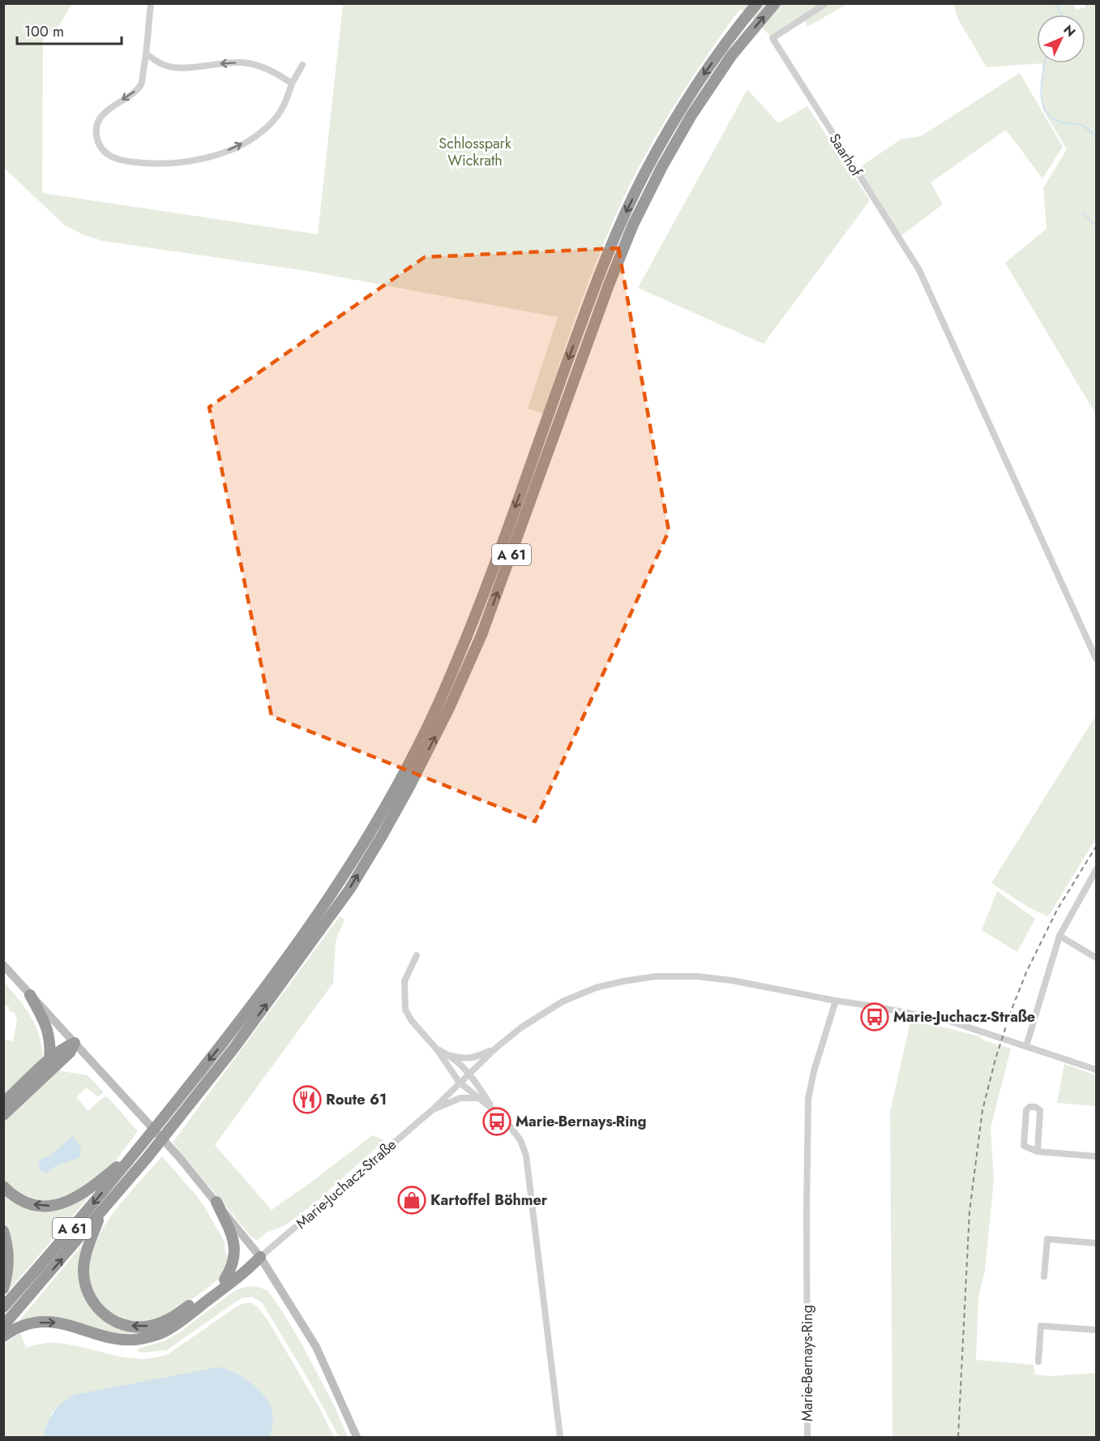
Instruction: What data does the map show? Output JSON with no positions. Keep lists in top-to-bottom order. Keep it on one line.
{"streets":{"highway":["A 61"],"street":["Saarhof","Marie-Juchacz-Straße","Marie-Bernays-Ring"]},"crossings":[["Marie-Juchacz-Straße","Marie-Bernays-Ring"]],"parks":["Schlosspark Wickrath"],"places":{"bus stop":["Marie-Juchacz-Straße","Marie-Bernays-Ring"],"restaurant":["Route 61"],"shop":["Kartoffel Böhmer"]},"scale_bar":"100 m","north":"top right"}
